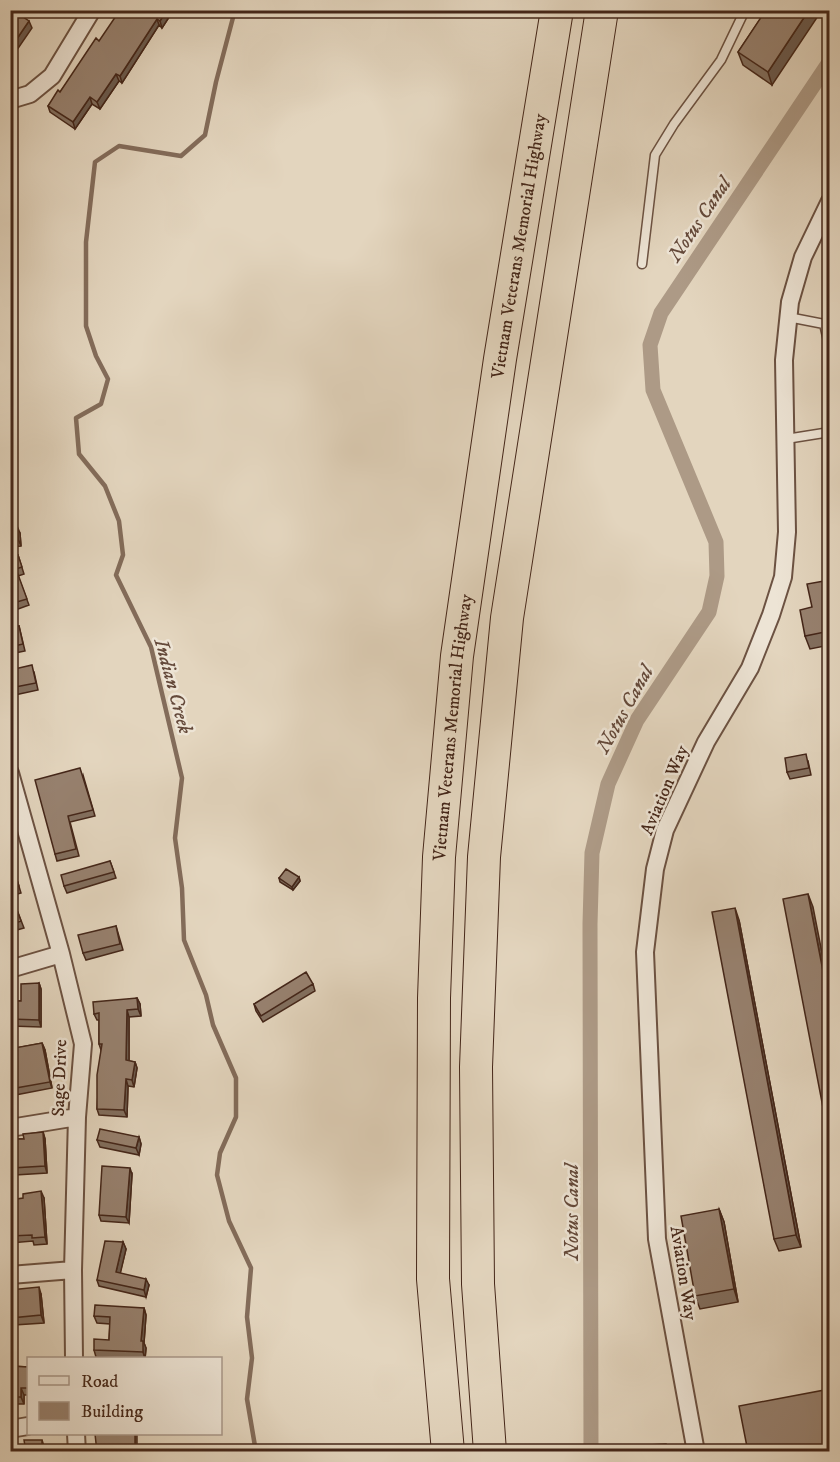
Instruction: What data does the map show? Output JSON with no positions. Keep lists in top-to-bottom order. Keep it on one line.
{"streets":{"highway":["Vietnam Veterans Memorial Highway"],"street":["Aviation Way","Sage Drive"]},"water":["Notus Canal","Indian Creek"],"legend":["Road","Building"]}
